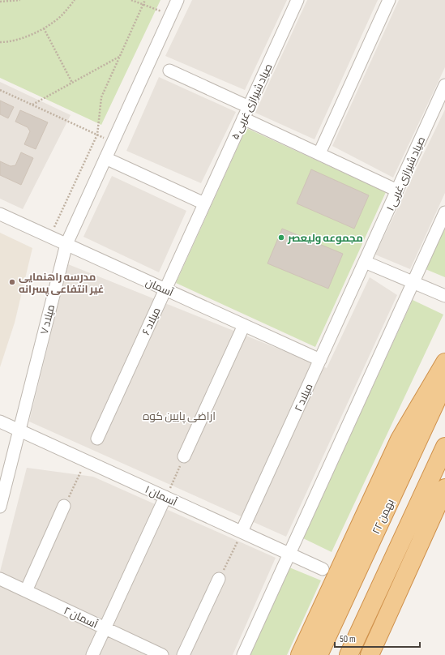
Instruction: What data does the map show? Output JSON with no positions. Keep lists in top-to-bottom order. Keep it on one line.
{"streets":{"highway":["۲۲ بهمن"],"street":["صیاد شیرازی غربی ۵","صیاد شیرازی غربی ۱","آسمان","میلاد ۷","میلاد ۶","میلاد ۲","آسمان ۱","آسمان ۲"]},"crossings":[["صیاد شیرازی غربی ۵","میلاد ۶"],["صیاد شیرازی غربی ۱","میلاد ۲"],["آسمان","میلاد ۷"],["آسمان","میلاد ۶"],["آسمان","میلاد ۲"],["میلاد ۷","آسمان ۱"],["میلاد ۲","آسمان ۱"]],"districts":["اراضی پایین کوه"],"places":["مجموعه ولیعصر","مدرسه راهنمایی غیر انتفاعی پسرانه"],"scale_bar":"50 m"}
